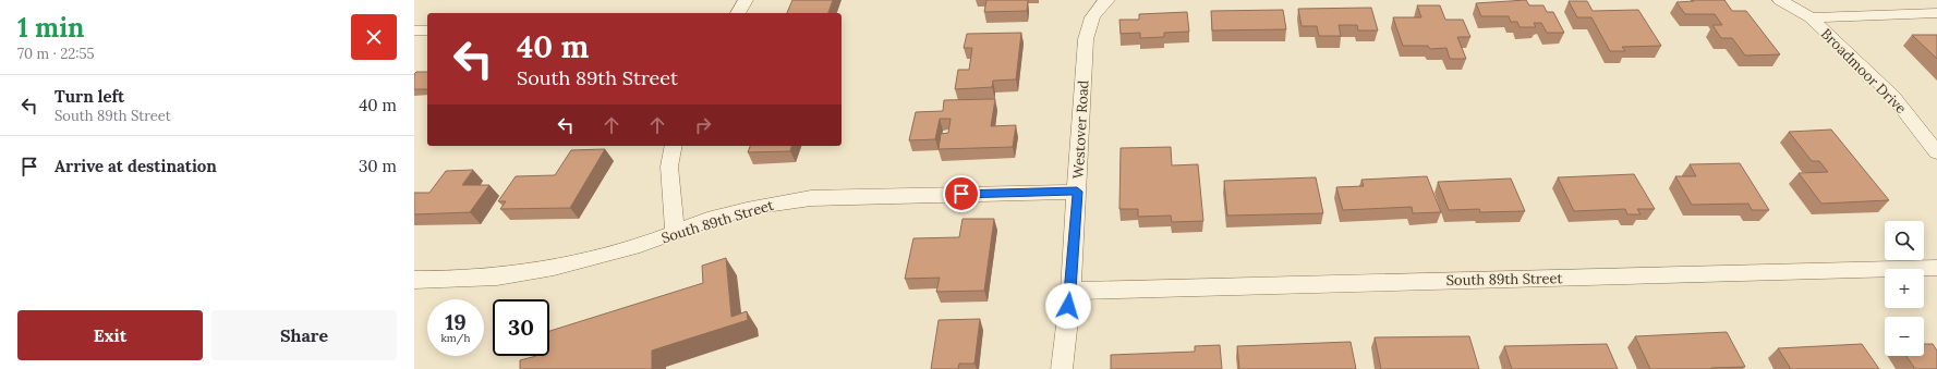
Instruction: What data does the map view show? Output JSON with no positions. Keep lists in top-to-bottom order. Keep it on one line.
{"streets":{"street":["Broadmoor Drive","Westover Road","South 89th Street"]},"crossings":[["Westover Road","South 89th Street"]],"page":{"heading":["1 min","70 m · 22:55"],"turn":["40 m","South 89th Street"],"list":[{"name":"Turn left","note":"South 89th Street","value":"40 m"},{"name":"Arrive at destination","value":"30 m"}],"map_buttons":["+","−"],"speed":"19 km/h","limit":"30","buttons":["Exit","Share"]}}
